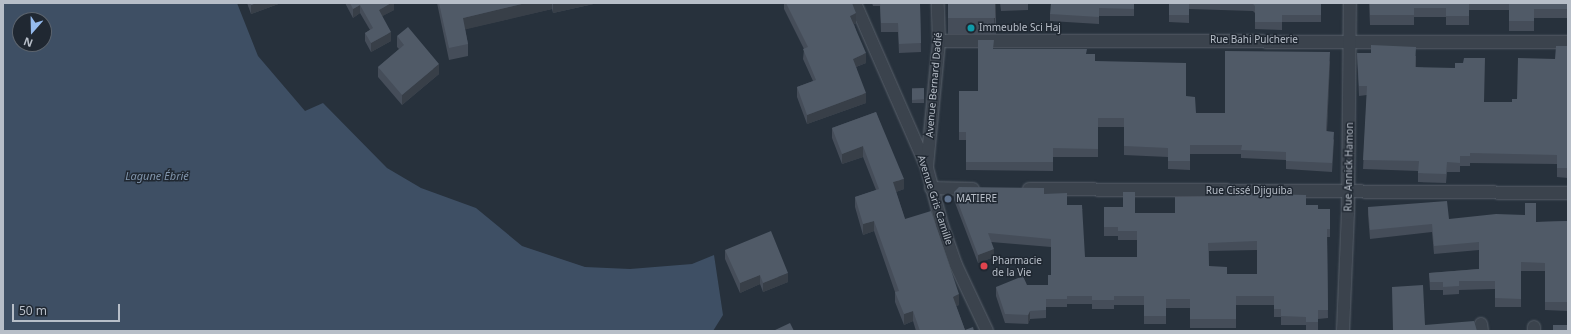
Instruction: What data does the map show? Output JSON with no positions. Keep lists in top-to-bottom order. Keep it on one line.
{"streets":{"street":["Rue Bahi Pulcherie","Avenue Bernard Dadié","Rue Annick Hamon","Rue Cissé Djiguiba","Avenue Gris Camille"]},"crossings":[["Rue Bahi Pulcherie","Avenue Bernard Dadié"],["Rue Bahi Pulcherie","Rue Annick Hamon"],["Avenue Bernard Dadié","Avenue Gris Camille"],["Rue Annick Hamon","Rue Cissé Djiguiba"]],"water":["Lagune Ébrié"],"places":["Immeuble Sci Haj","MATIERE","Pharmacie de la Vie"],"scale_bar":"50 m","north":"bottom"}
